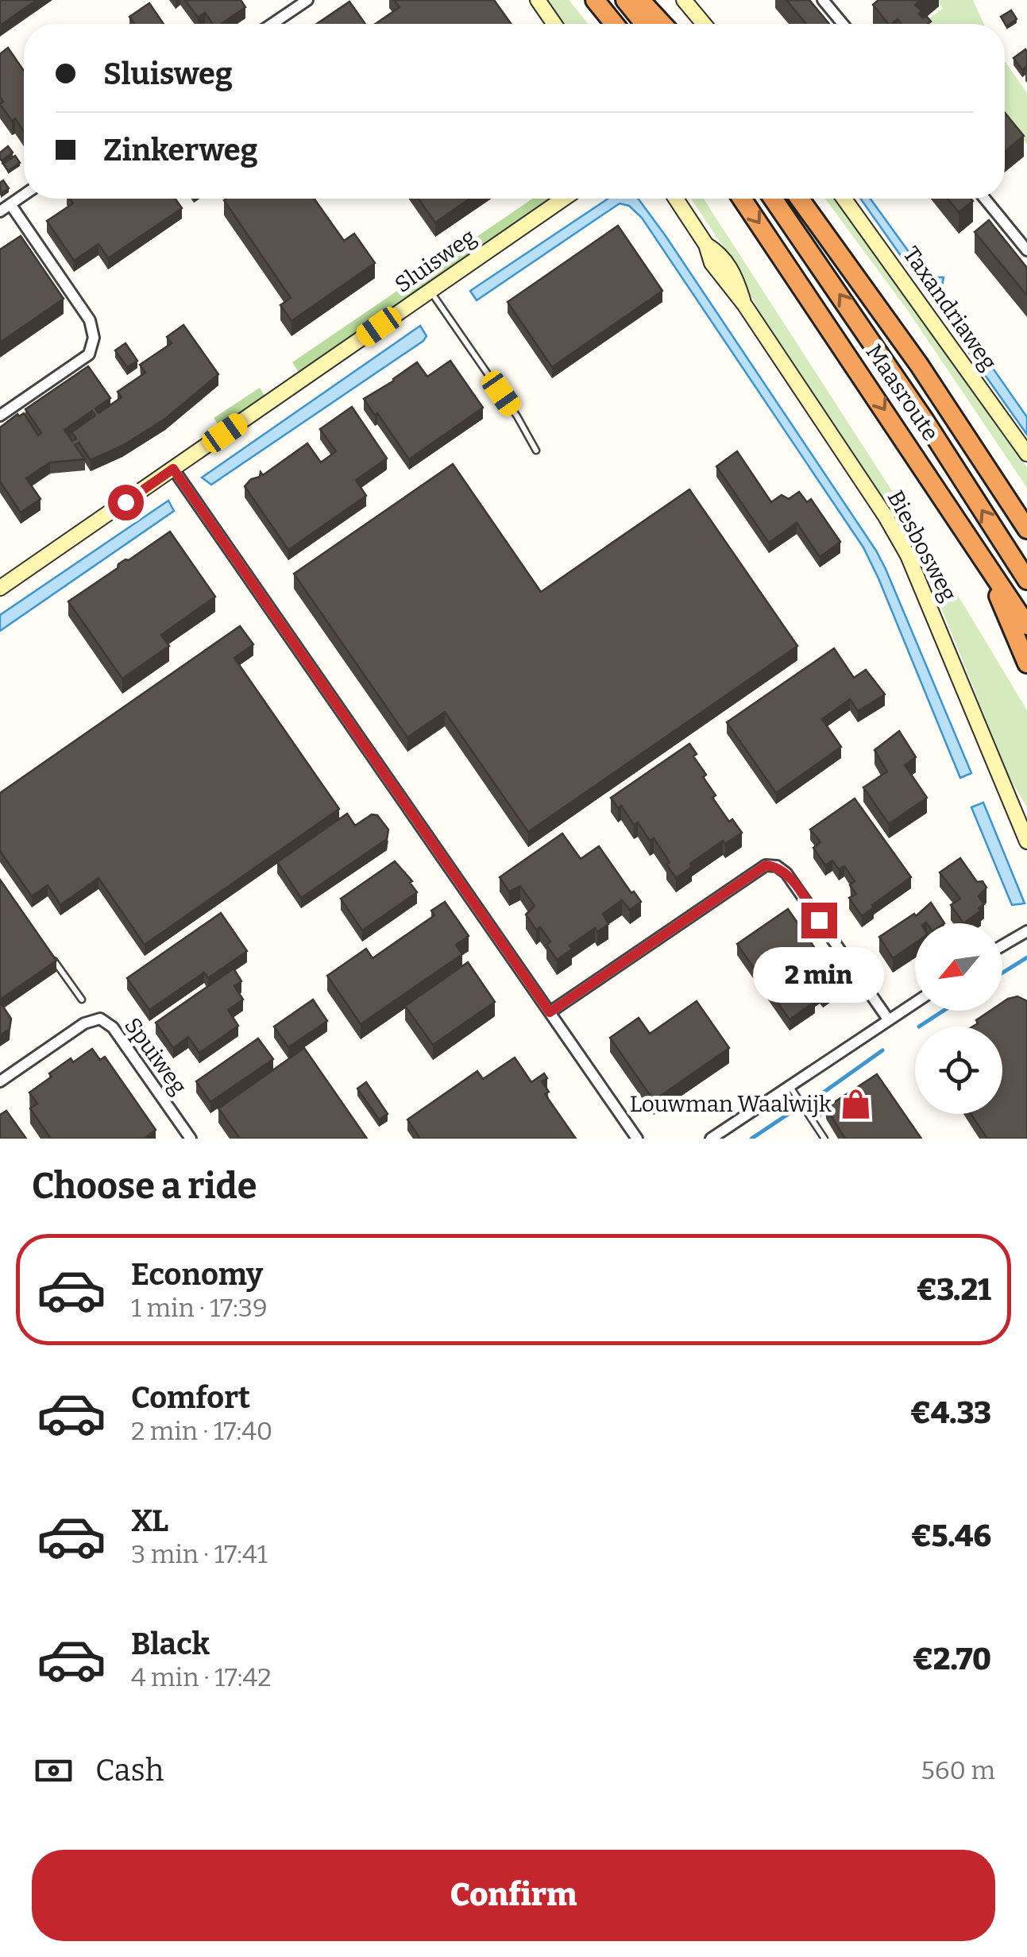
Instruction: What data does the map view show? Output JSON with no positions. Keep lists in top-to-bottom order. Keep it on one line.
{"streets":{"highway":["Maasroute"],"main road":["Sluisweg","Taxandriaweg","Biesbosweg"],"street":["Spuiweg"]},"places":{"shop":["Louwman Waalwijk"]},"north":"bottom left","page":{"banner":["Sluisweg","Zinkerweg"],"bubble":"2 min","heading":"Choose a ride","list":[{"name":"Economy","note":"1 min · 17:39","value":"€3.21"},{"name":"Comfort","note":"2 min · 17:40","value":"€4.33"},{"name":"XL","note":"3 min · 17:41","value":"€5.46"},{"name":"Black","note":"4 min · 17:42","value":"€2.70"}],"pay":["Cash","560 m"],"buttons":"Confirm"}}
